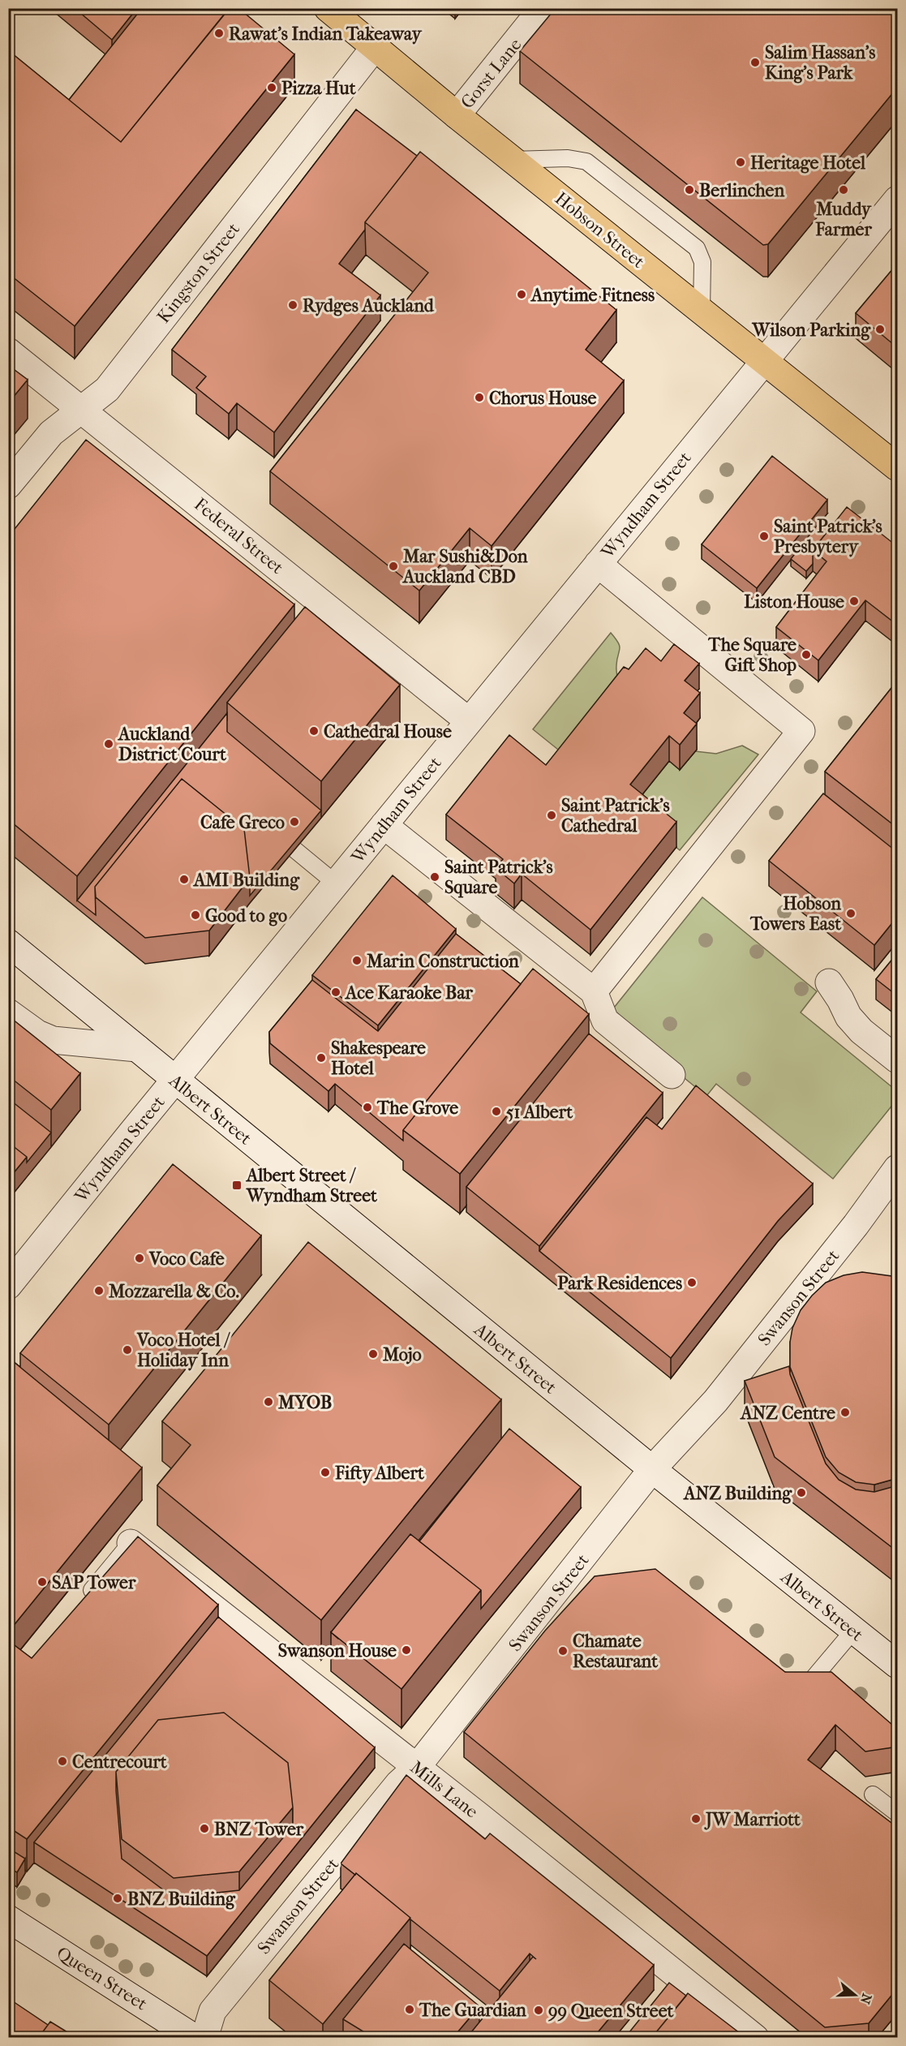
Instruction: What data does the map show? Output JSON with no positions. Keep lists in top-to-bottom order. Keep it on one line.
{"streets":{"main road":["Hobson Street"],"street":["Gorst Lane","Kingston Street","Wyndham Street","Federal Street","Albert Street","Swanson Street","Mills Lane","Queen Street"]},"crossings":[["Gorst Lane","Hobson Street"],["Hobson Street","Kingston Street"],["Hobson Street","Wyndham Street"],["Kingston Street","Federal Street"],["Wyndham Street","Federal Street"],["Wyndham Street","Albert Street"],["Albert Street","Swanson Street"],["Swanson Street","Mills Lane"]],"places":{"other":["Rawat's Indian Takeaway","Salim Hassan's King's Park","Pizza Hut","Heritage Hotel","Berlinchen","Muddy Farmer","Anytime Fitness","Rydges Auckland","Wilson Parking","Chorus House","Saint Patrick's Presbytery","Mar Sushi&Don Auckland CBD","Liston House","The Square Gift Shop","Cathedral House","Auckland District Court","Saint Patrick’s Cathedral","Cafe Greco","Saint Patrick's Square","AMI Building","Hobson Towers East","Good to go","Marin Construction","Ace Karaoke Bar","Shakespeare Hotel","The Grove","51 Albert","Voco Cafe","Park Residences","Mozzarella & Co.","Voco Hotel / Holiday Inn","Mojo","MYOB","ANZ Centre","Fifty Albert","ANZ Building","SAP Tower","Swanson House","Chamate Restaurant","Centrecourt","JW Marriott","BNZ Tower","BNZ Building","The Guardian","99 Queen Street"],"transit":["Albert Street / Wyndham Street"]},"north":"right"}
